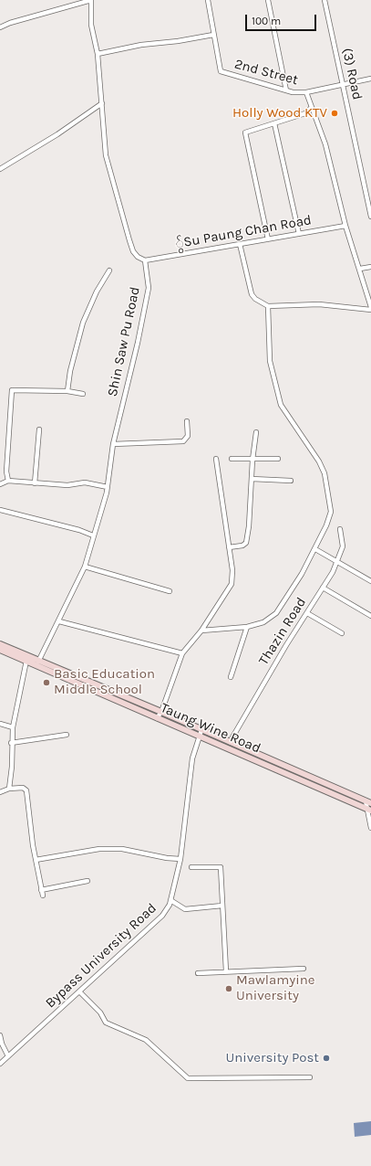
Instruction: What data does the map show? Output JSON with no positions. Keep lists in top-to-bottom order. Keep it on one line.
{"streets":{"main road":["Taung Wine Road"],"street":["2nd Street","(3) Road","်ွSu Paung Chan Road","Shin Saw Pu Road","Thazin Road","Bypass University Road"]},"crossings":[["2nd Street","(3) Road"],["်ွSu Paung Chan Road","Shin Saw Pu Road"],["Shin Saw Pu Road","Taung Wine Road"],["Thazin Road","Taung Wine Road"],["Taung Wine Road","Bypass University Road"]],"places":["Holly Wood KTV","Basic Education Middle School","Mawlamyine University","University Post"],"scale_bar":"100 m"}
